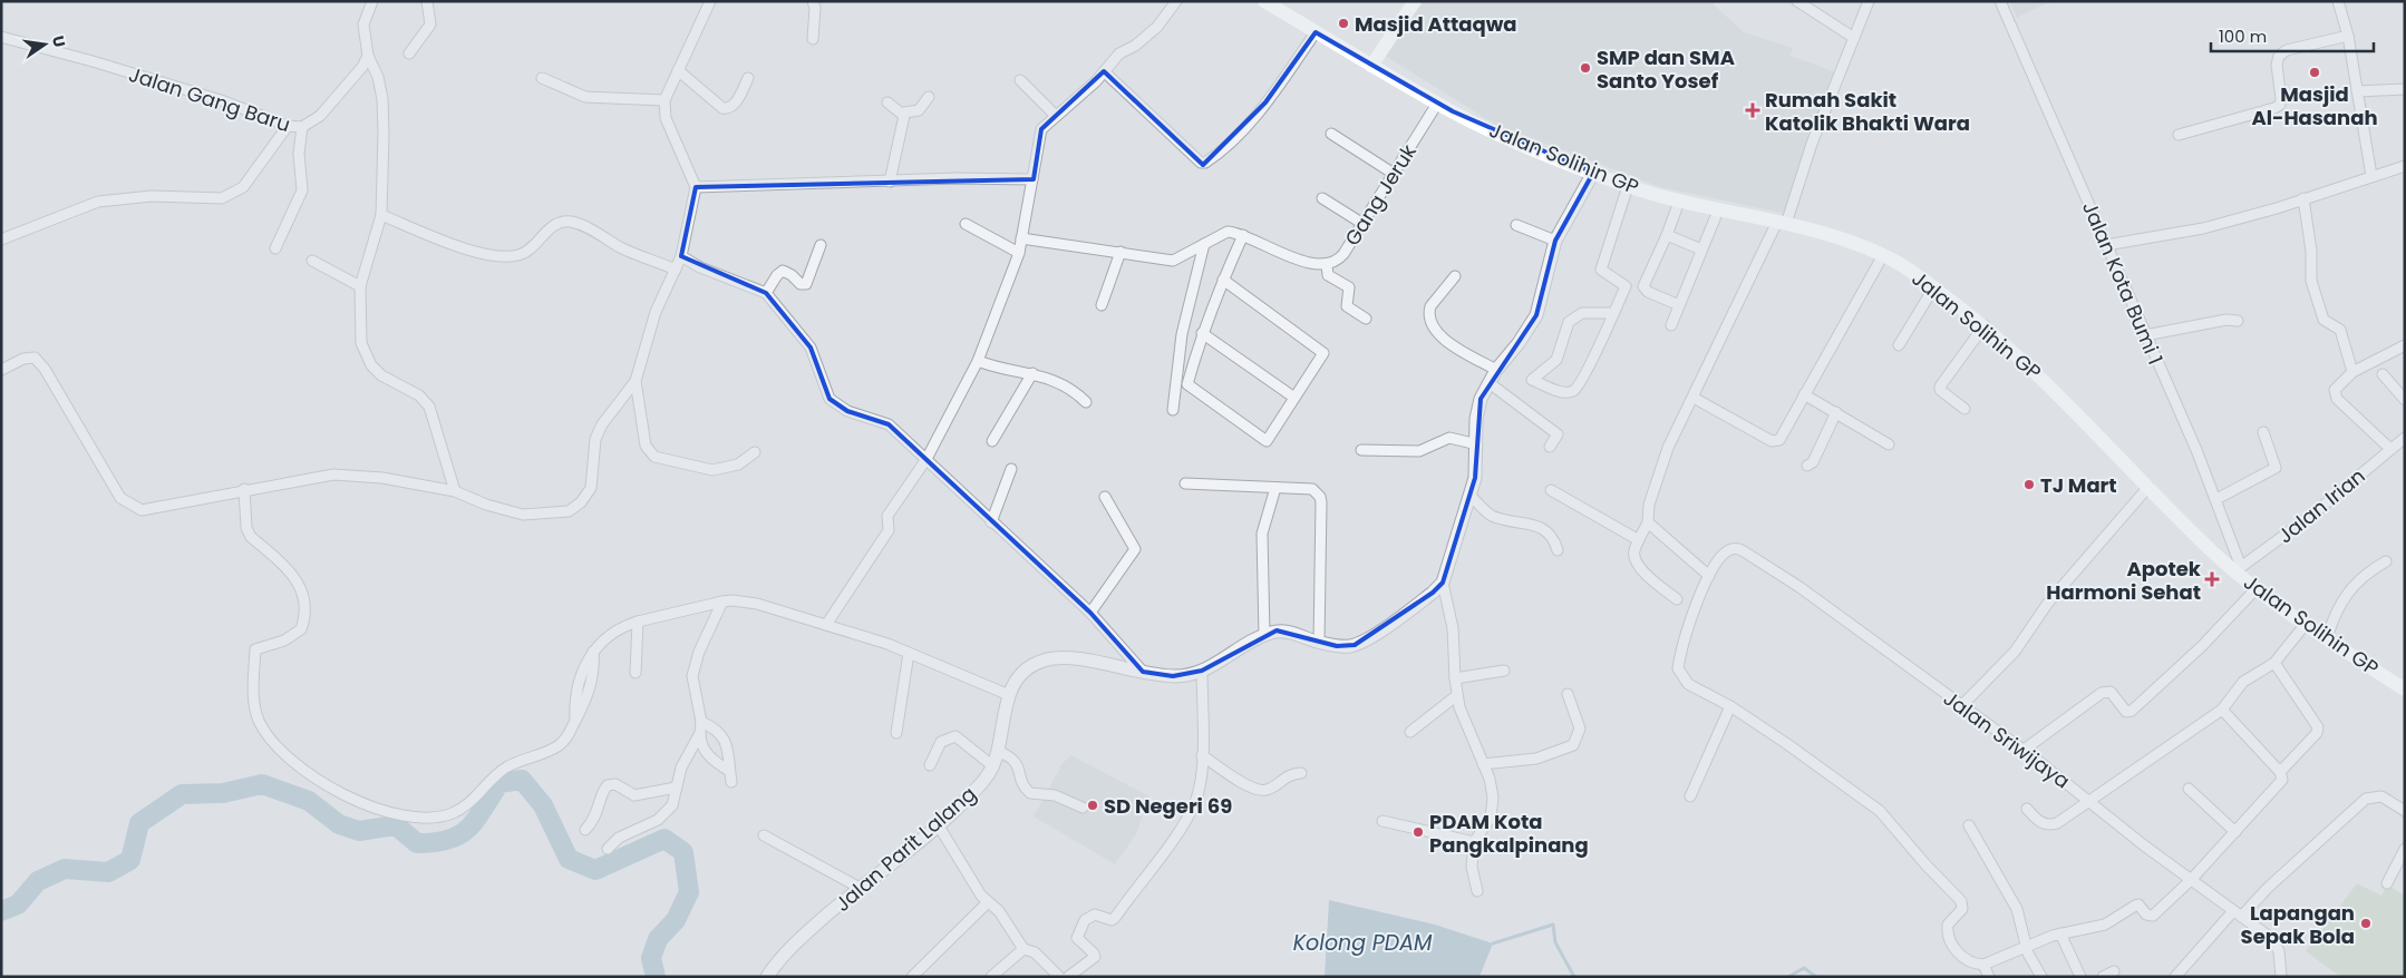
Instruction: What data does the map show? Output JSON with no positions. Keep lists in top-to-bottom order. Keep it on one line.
{"streets":{"main road":["Jalan Solihin GP"],"street":["Jalan Gang Baru","Gang Jeruk","Jalan Kota Bumi 1","Jalan Irian","Jalan Sriwijaya","Jalan Parit Lalang"]},"crossings":[["Jalan Solihin GP","Gang Jeruk"],["Jalan Solihin GP","Jalan Kota Bumi 1"],["Jalan Solihin GP","Jalan Irian"],["Jalan Kota Bumi 1","Jalan Irian"]],"water":["Kolong PDAM"],"places":{"other":["Masjid Attaqwa","SMP dan SMA Santo Yosef","Masjid Al-Hasanah","TJ Mart","SD Negeri 69","PDAM Kota Pangkalpinang","Lapangan Sepak Bola"],"health":["Rumah Sakit Katolik Bhakti Wara","Apotek Harmoni Sehat"]},"scale_bar":"100 m","north":"right"}
